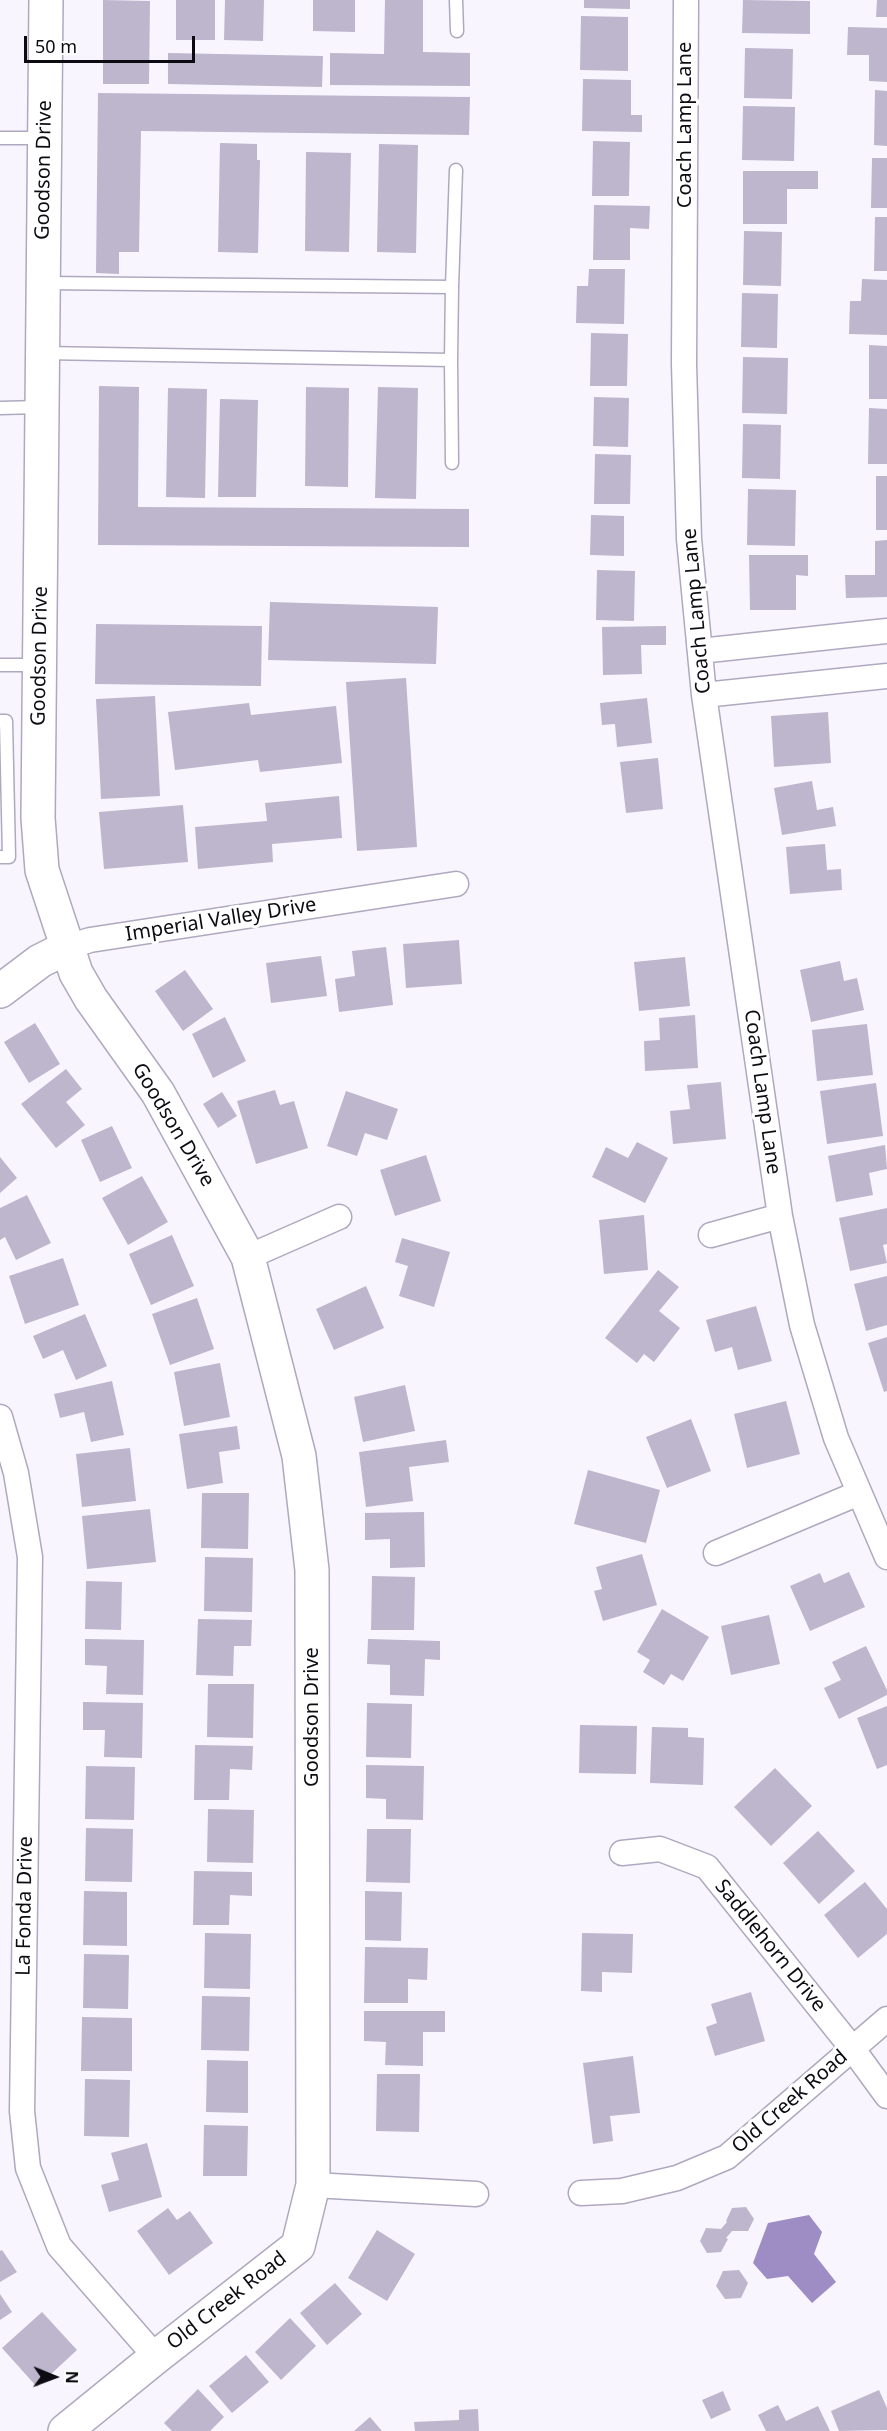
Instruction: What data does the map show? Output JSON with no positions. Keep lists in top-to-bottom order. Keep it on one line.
{"streets":{"street":["Coach Lamp Lane","Goodson Drive","Imperial Valley Drive","La Fonda Drive","Saddlehorn Drive","Old Creek Road"]},"crossings":[["Goodson Drive","Imperial Valley Drive"],["Goodson Drive","Old Creek Road"],["La Fonda Drive","Old Creek Road"],["Saddlehorn Drive","Old Creek Road"]],"scale_bar":"50 m","north":"right"}
